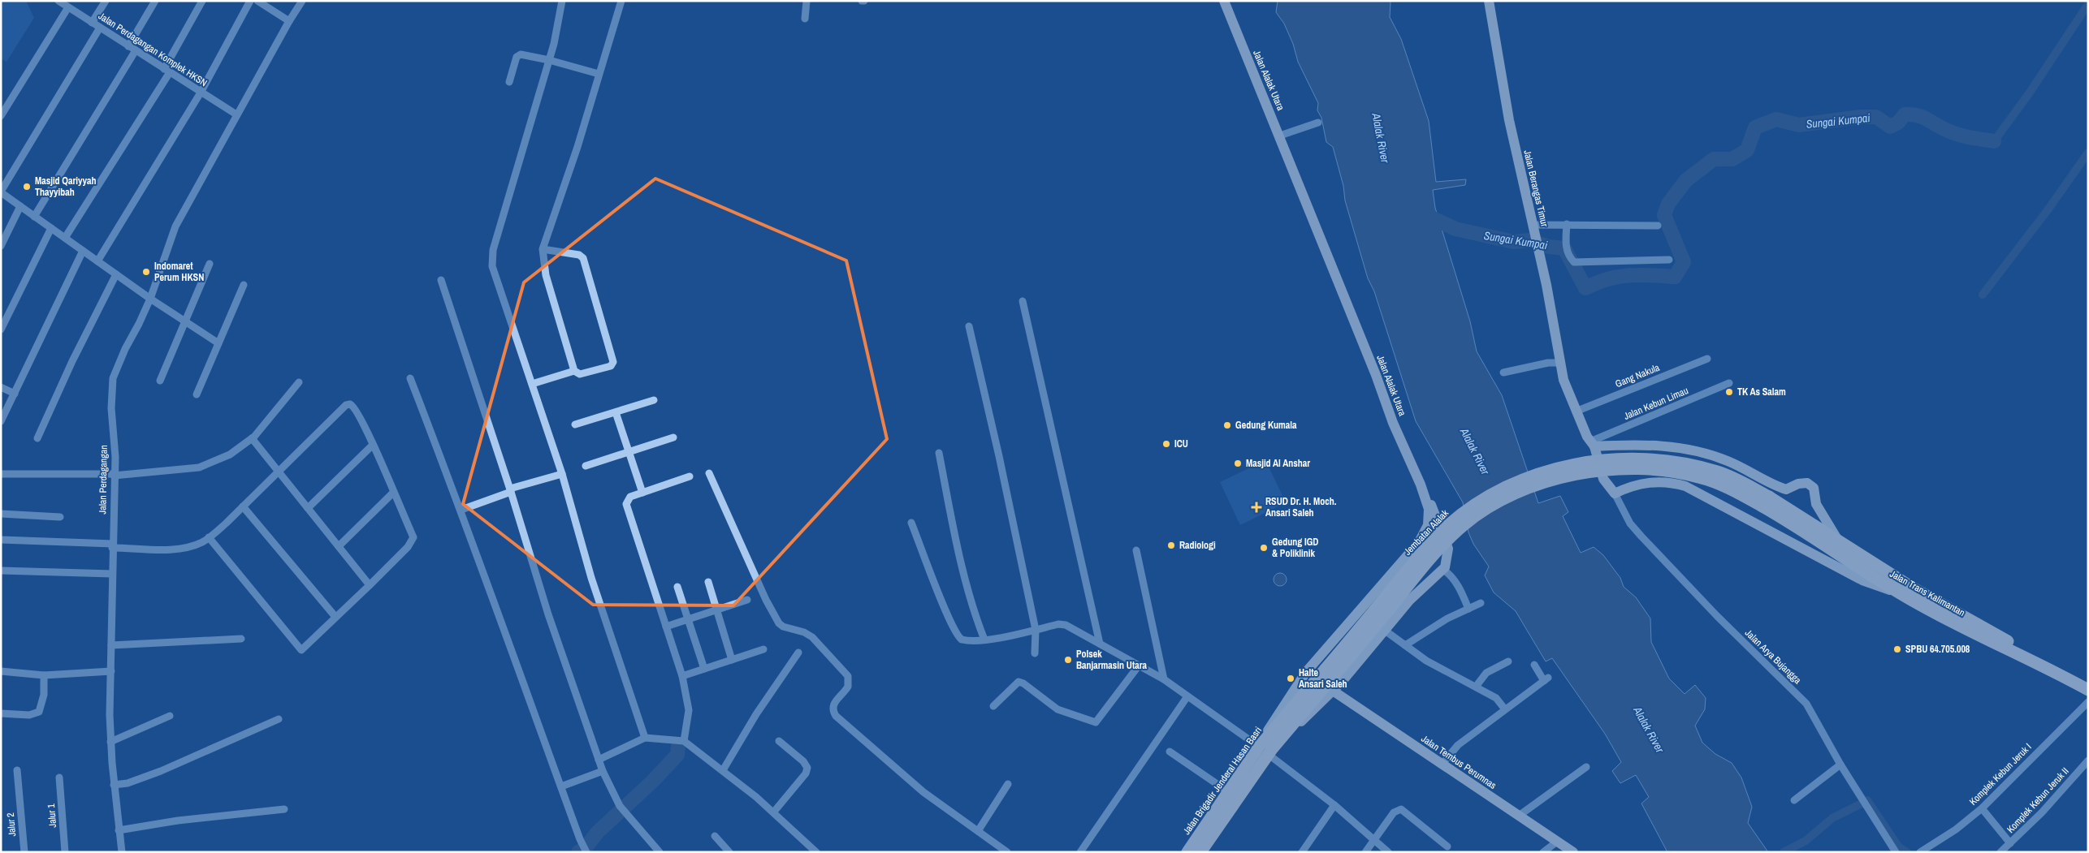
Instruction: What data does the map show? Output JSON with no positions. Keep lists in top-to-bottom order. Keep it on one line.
{"streets":{"highway":["Jembatan Alalak","Jalan Trans Kalimantan","Jalan Brigadir Jenderal Hasan Basri"],"main road":["Jalan Alalak Utara","Jalan Berangas Timur","Jalan Tembus Perumnas"],"street":["Jalan Perdagangan Komplek HKSN","Gang Nakula","Jalan Kebun Limau","Jalan Perdagangan","Jalan Arya Bujangga","Komplek Kebun Jeruk I","Komplek Kebun Jeruk II","Jalur 1","Jalur 2"]},"crossings":[["Jalan Berangas Timur","Gang Nakula"],["Jalan Berangas Timur","Jalan Kebun Limau"],["Jalan Berangas Timur","Jalan Arya Bujangga"],["Jembatan Alalak","Jalan Trans Kalimantan"],["Jembatan Alalak","Jalan Brigadir Jenderal Hasan Basri"]],"water":["Sungai Kumpai","Alalak River"],"places":{"other":["Masjid Qariyyah Thayyibah","Indomaret Perum HKSN","TK As Salam","Gedung Kumala","ICU","Masjid Al Anshar","Radiologi","Gedung IGD & Poliklinik","SPBU 64.705.008","Polsek Banjarmasin Utara","Halte Ansari Saleh"],"health":["RSUD Dr. H. Moch. Ansari Saleh"]}}
